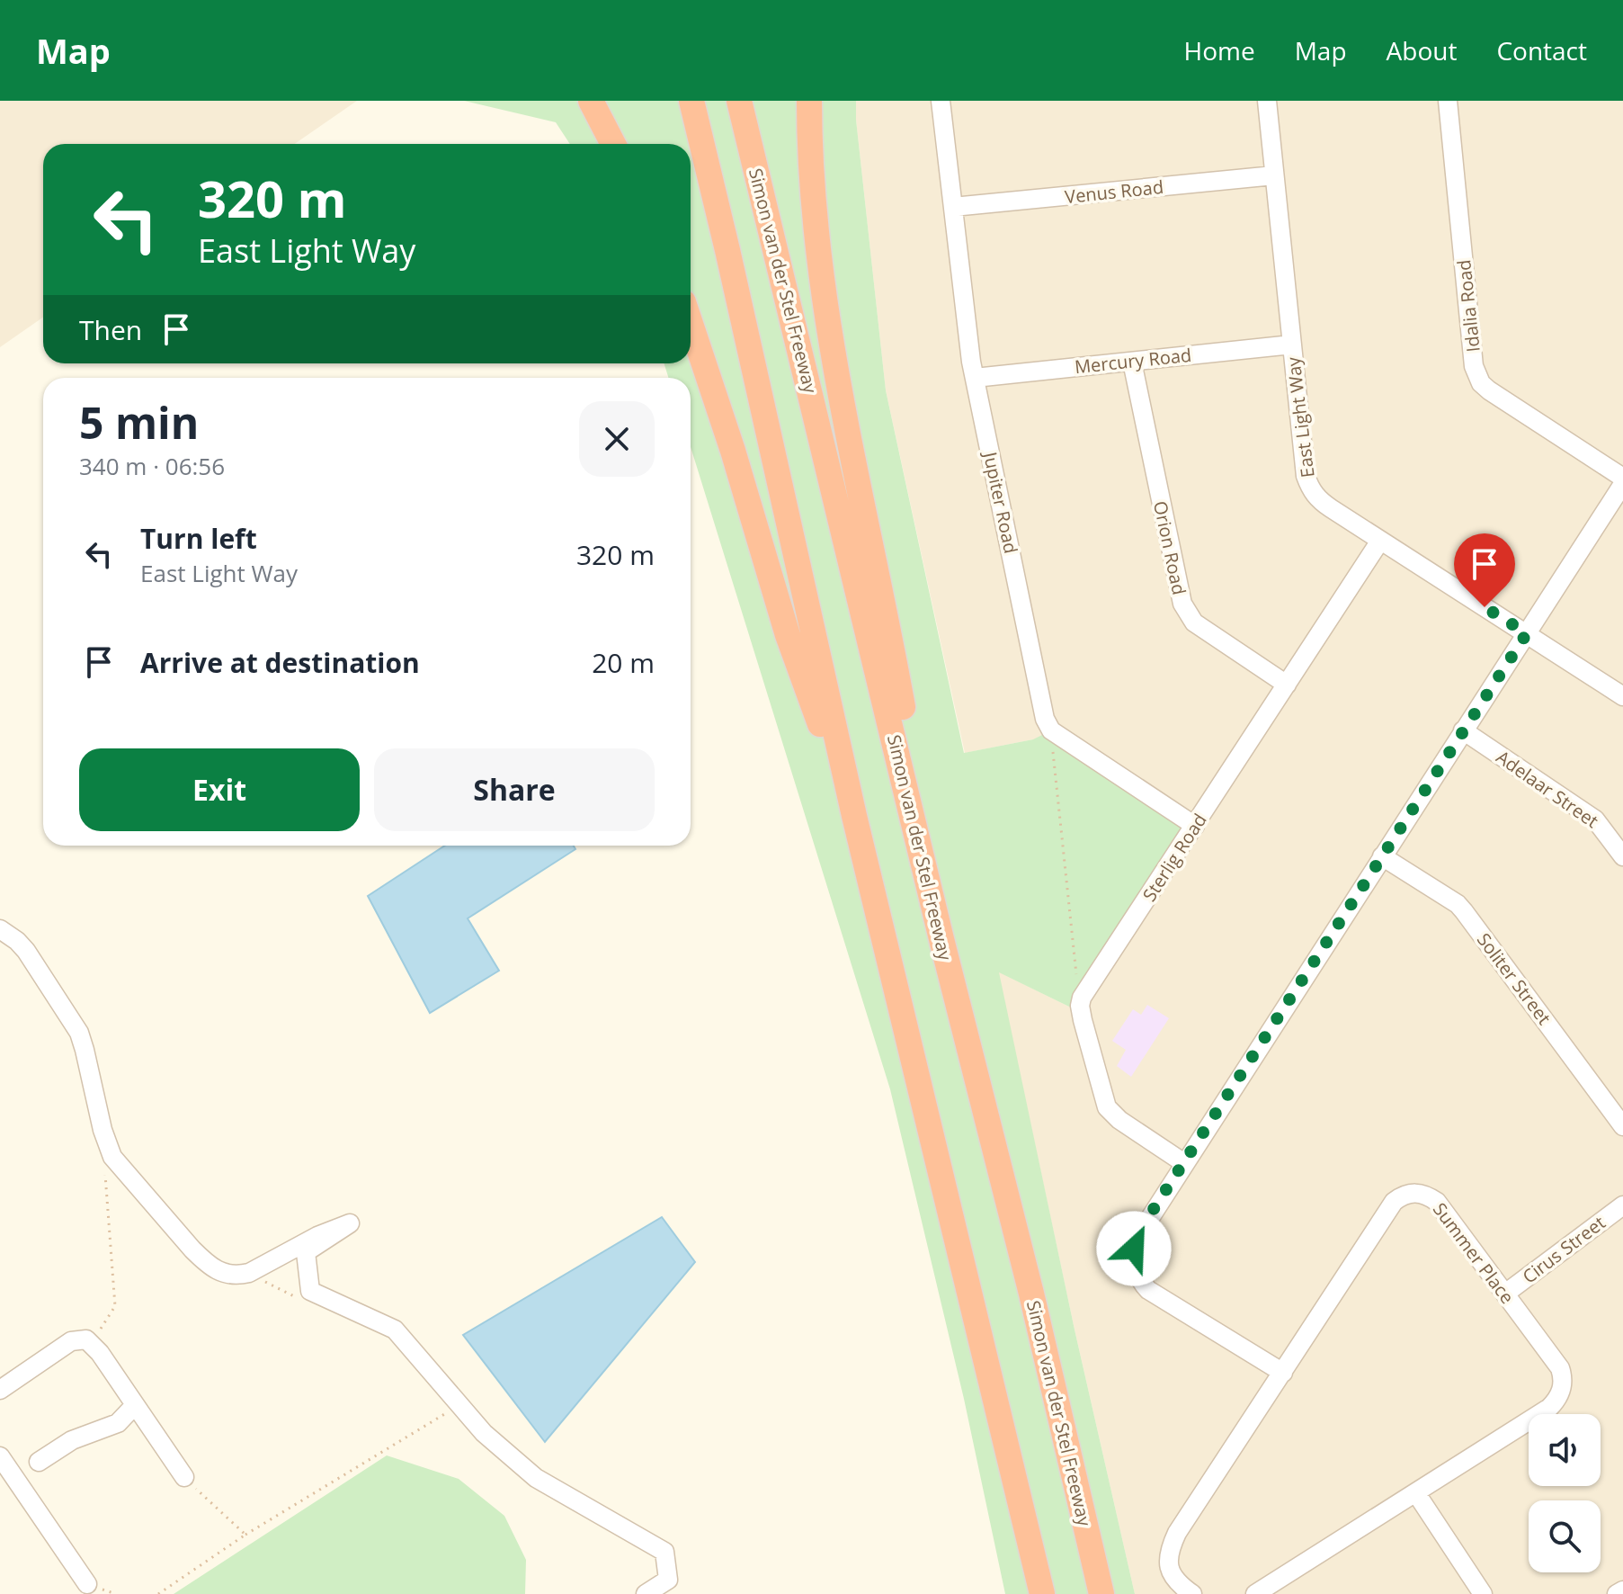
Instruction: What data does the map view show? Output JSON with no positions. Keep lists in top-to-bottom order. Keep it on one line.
{"streets":{"highway":["Simon van der Stel Freeway"],"street":["Venus Road","Idalia Road","Mercury Road","East Light Way","Jupiter Road","Orion Road","Adelaar Street","Sterlig Road","Soliter Street","Cirus Street","Summer Place"]},"crossings":[["Venus Road","East Light Way"],["Venus Road","Jupiter Road"],["Mercury Road","East Light Way"],["Mercury Road","Jupiter Road"],["Mercury Road","Orion Road"],["East Light Way","Sterlig Road"],["Orion Road","Sterlig Road"],["Cirus Street","Summer Place"]],"page":{"header":"Map","nav":["Home","Map","About","Contact"],"turn":["320 m","East Light Way"],"then":"Then","heading":["5 min","340 m · 06:56"],"list":[{"name":"Turn left","note":"East Light Way","value":"320 m"},{"name":"Arrive at destination","value":"20 m"}],"buttons":["Exit","Share"]}}
